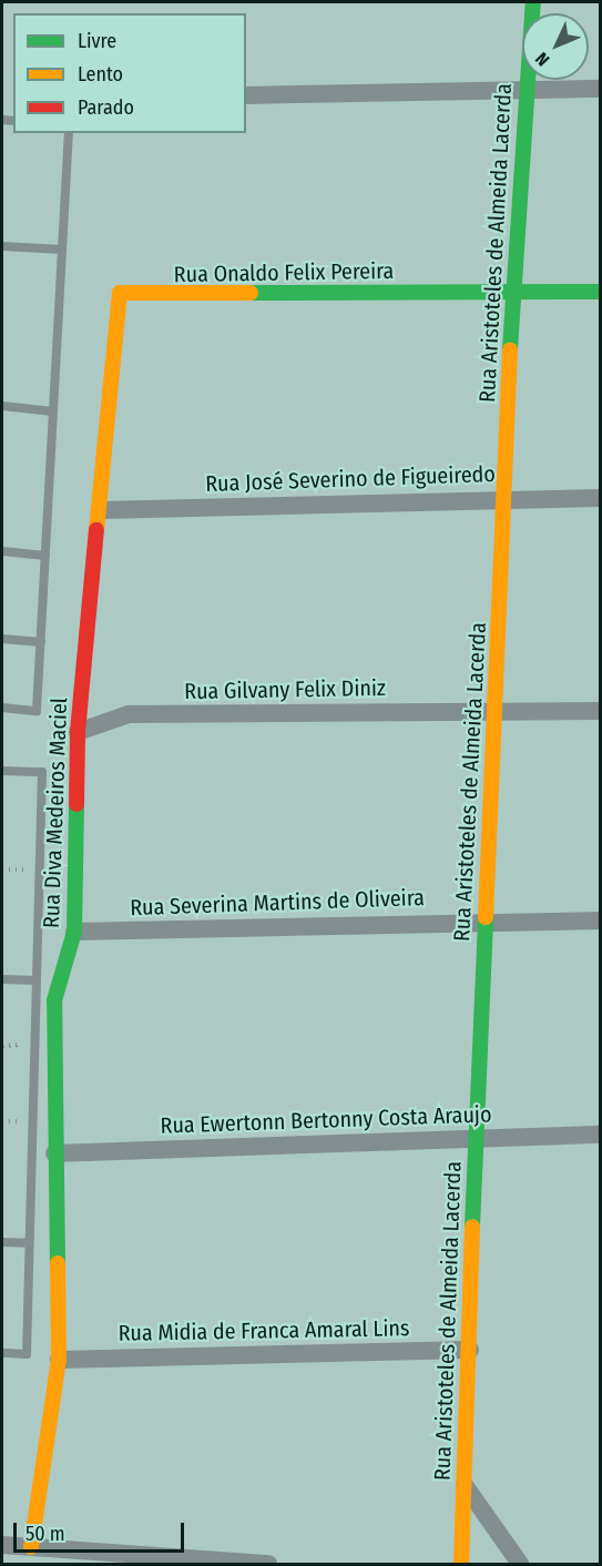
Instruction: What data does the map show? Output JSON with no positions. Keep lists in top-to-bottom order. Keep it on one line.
{"streets":{"street":["Rua Aristoteles de Almeida Lacerda","Rua Onaldo Felix Pereira","Rua José Severino de Figueiredo","Rua Gilvany Felix Diniz","Rua Diva Medeiros Maciel","Rua Severina Martins de Oliveira","Rua Ewertonn Bertonny Costa Araujo","Rua Midia de Franca Amaral Lins"]},"crossings":[["Rua Aristoteles de Almeida Lacerda","Rua Onaldo Felix Pereira"],["Rua Aristoteles de Almeida Lacerda","Rua José Severino de Figueiredo"],["Rua Aristoteles de Almeida Lacerda","Rua Gilvany Felix Diniz"],["Rua Aristoteles de Almeida Lacerda","Rua Severina Martins de Oliveira"],["Rua Aristoteles de Almeida Lacerda","Rua Ewertonn Bertonny Costa Araujo"],["Rua Aristoteles de Almeida Lacerda","Rua Midia de Franca Amaral Lins"],["Rua Onaldo Felix Pereira","Rua Diva Medeiros Maciel"],["Rua José Severino de Figueiredo","Rua Diva Medeiros Maciel"],["Rua Gilvany Felix Diniz","Rua Diva Medeiros Maciel"],["Rua Diva Medeiros Maciel","Rua Severina Martins de Oliveira"],["Rua Diva Medeiros Maciel","Rua Ewertonn Bertonny Costa Araujo"],["Rua Diva Medeiros Maciel","Rua Midia de Franca Amaral Lins"]],"legend":["Livre","Lento","Parado"],"scale_bar":"50 m","north":"bottom left"}
